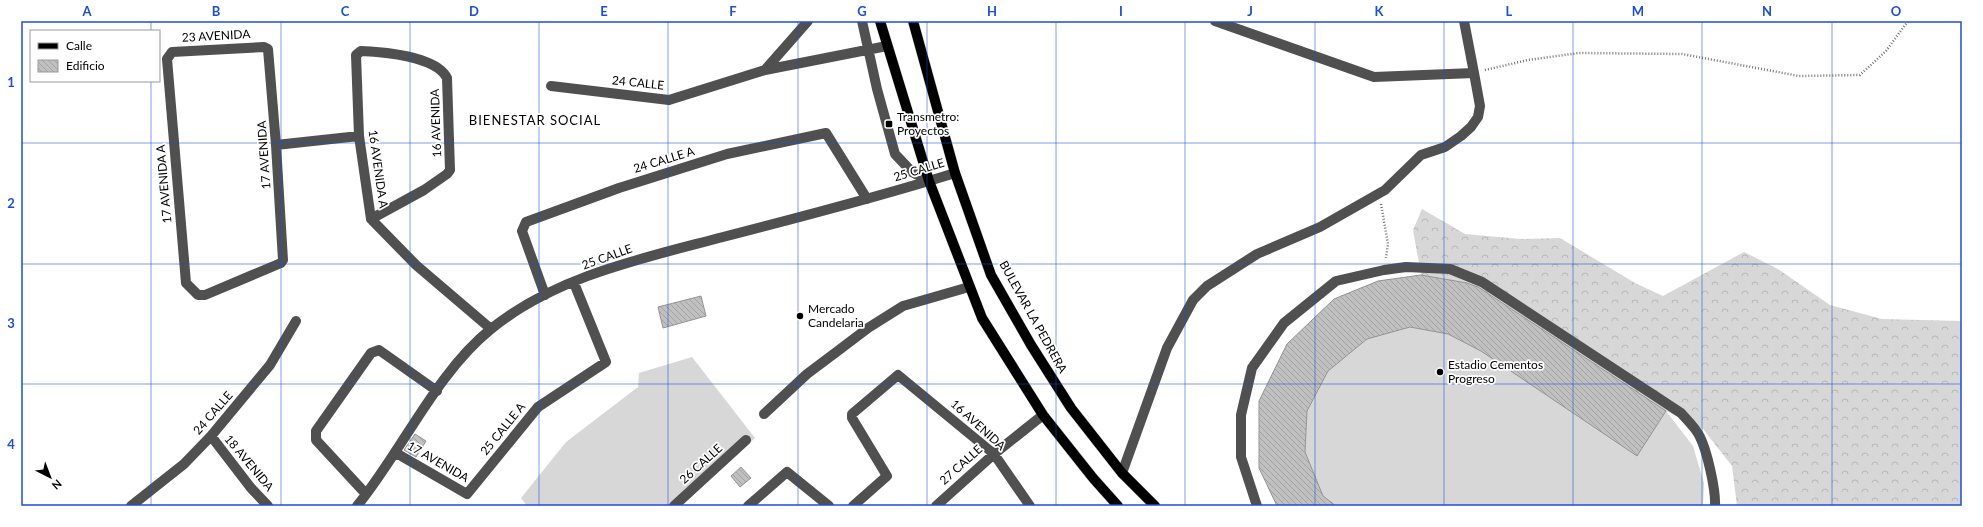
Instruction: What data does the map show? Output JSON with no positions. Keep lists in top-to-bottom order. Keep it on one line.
{"streets":{"main road":["BULEVAR LA PEDRERA"],"street":["23 AVENIDA","24 CALLE","16 AVENIDA","17 AVENIDA","24 CALLE A","16 AVENIDA A","25 CALLE","17 AVENIDA A","25 CALLE A","18 AVENIDA","26 CALLE","27 CALLE"]},"crossings":[["23 AVENIDA","17 AVENIDA"],["23 AVENIDA","17 AVENIDA A"],["24 CALLE","18 AVENIDA"],["16 AVENIDA","16 AVENIDA A"],["16 AVENIDA","27 CALLE"],["17 AVENIDA","25 CALLE"],["17 AVENIDA","17 AVENIDA A"],["17 AVENIDA","25 CALLE A"],["24 CALLE A","25 CALLE"],["16 AVENIDA A","25 CALLE"],["25 CALLE","BULEVAR LA PEDRERA"],["25 CALLE","25 CALLE A"]],"districts":["BIENESTAR SOCIAL"],"places":{"transit":["Transmetro: Proyectos"],"other":["Mercado Candelaria","Estadio Cementos Progreso"]},"legend":["Calle","Edificio"],"north":"bottom right","grid":{"columns":["A","B","C","D","E","F","G","H","I","J","K","L","M","N","O"],"rows":["1","2","3","4"]}}
